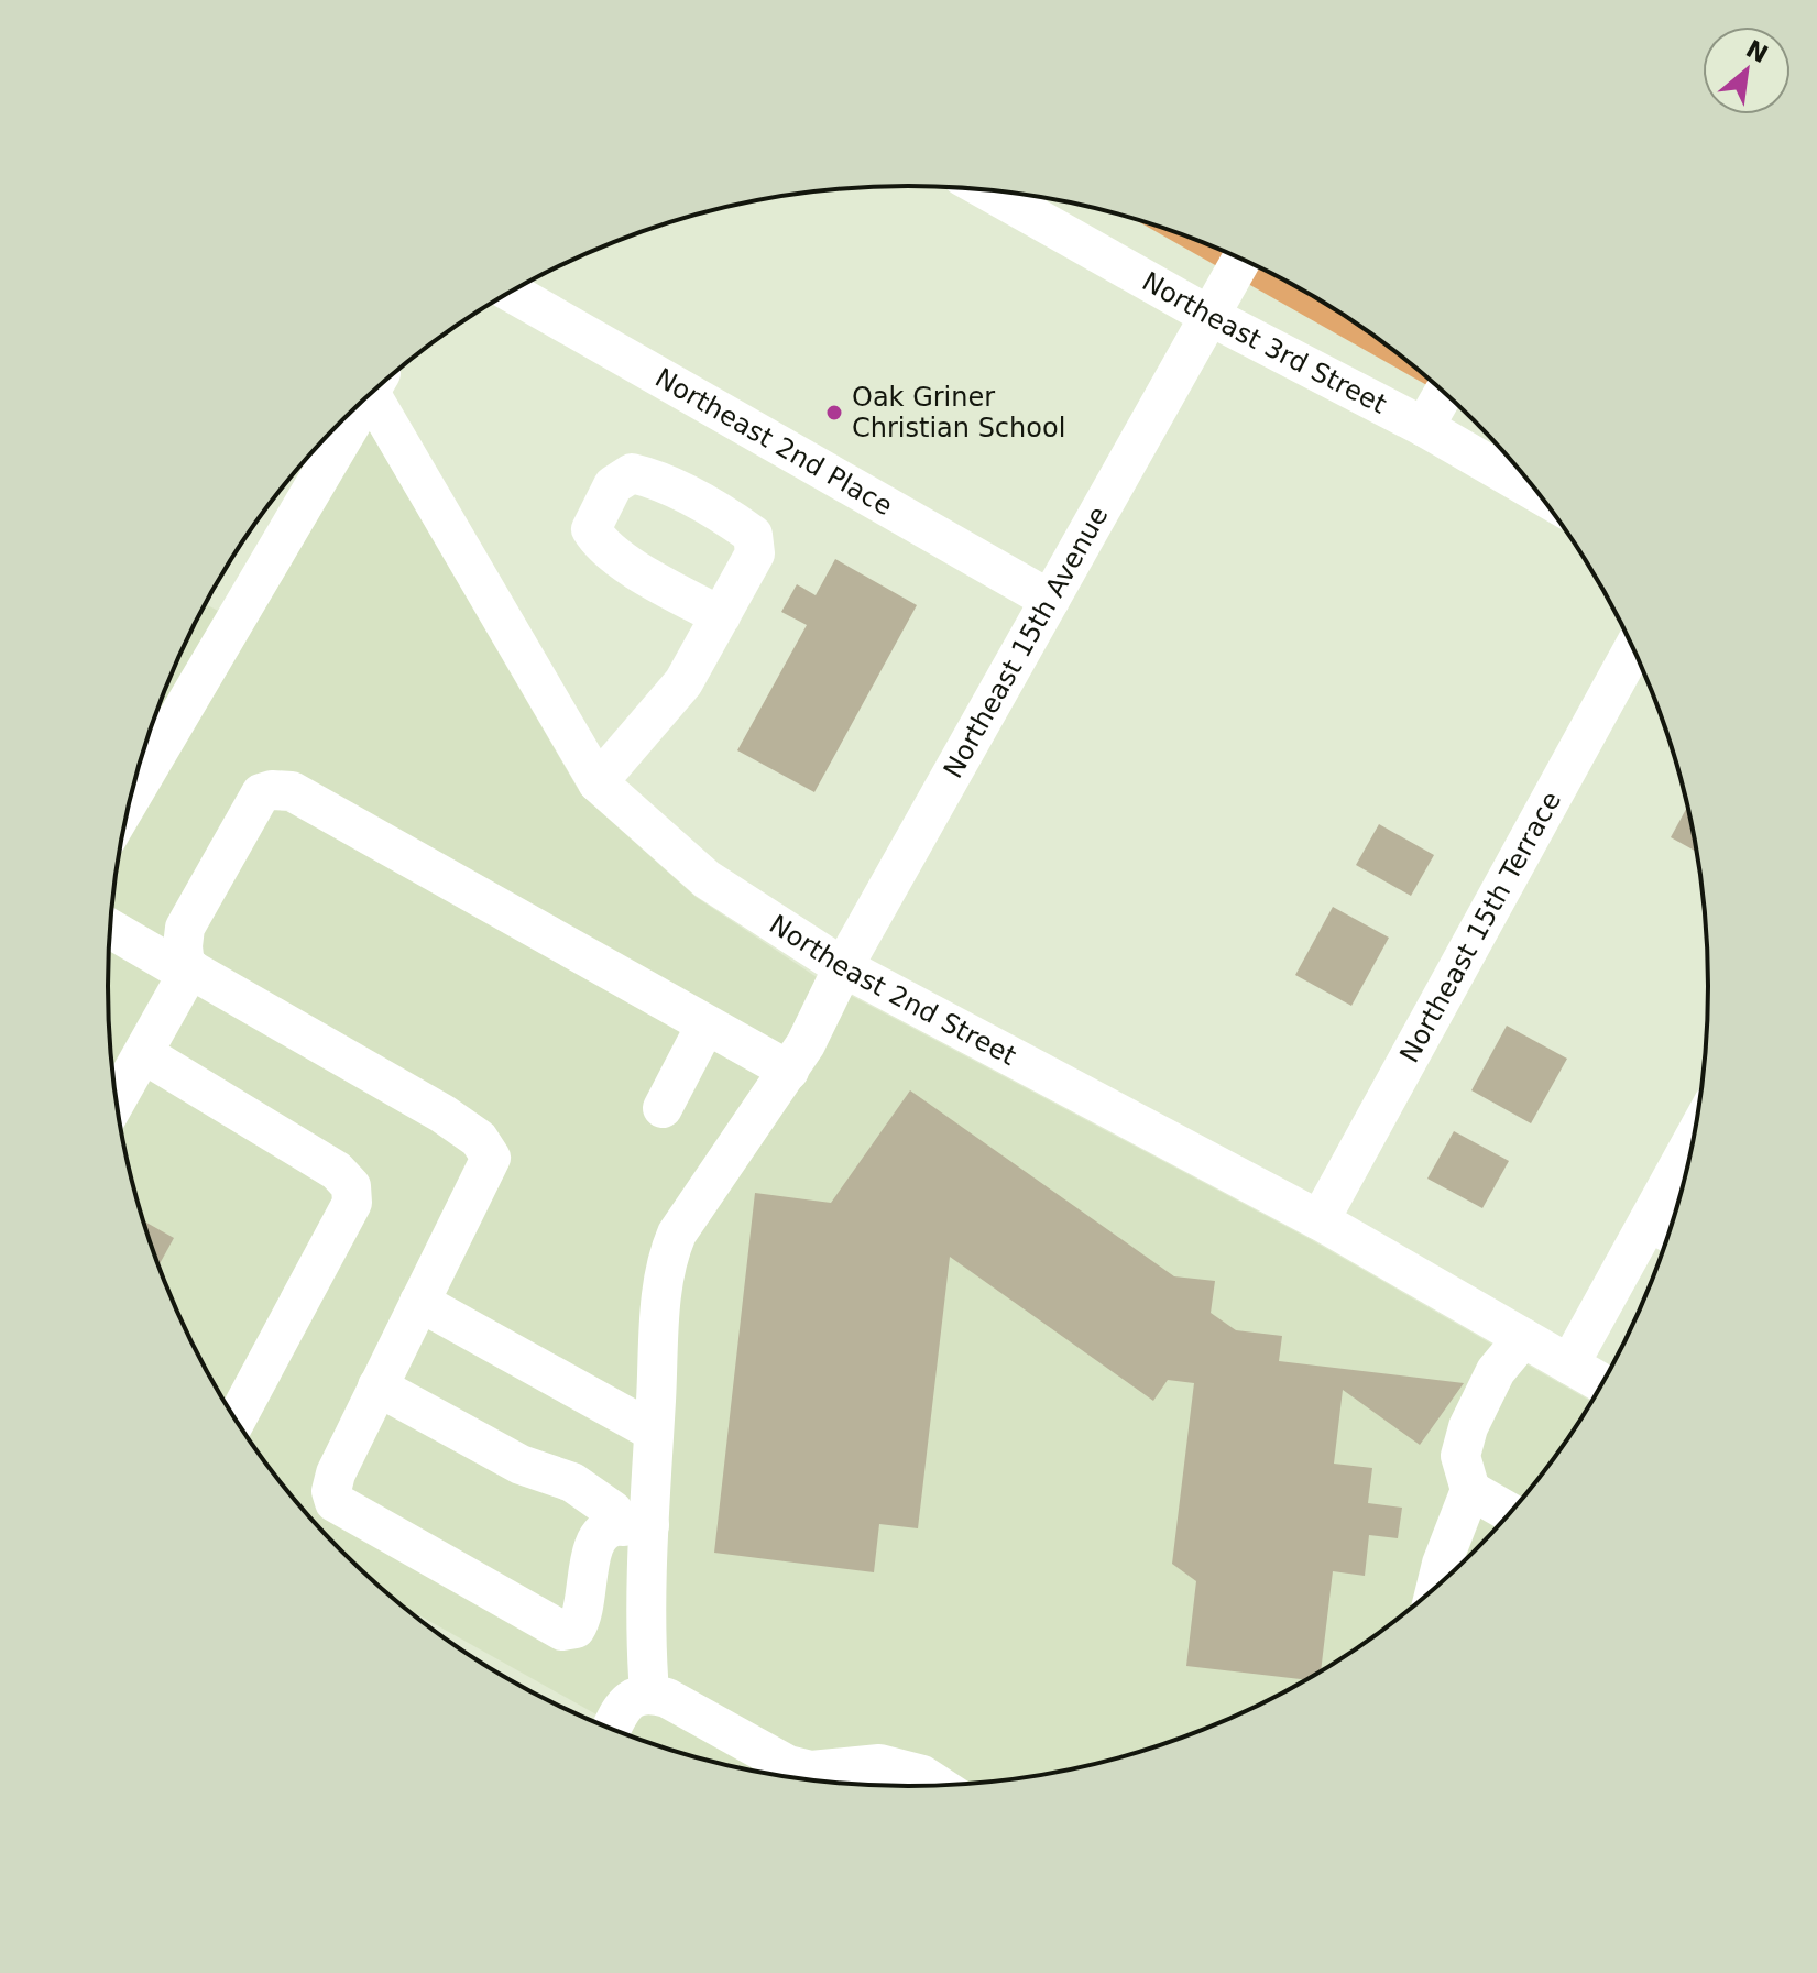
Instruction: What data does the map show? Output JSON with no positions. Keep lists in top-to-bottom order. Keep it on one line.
{"streets":{"street":["Northeast 3rd Street","Northeast 2nd Place","Northeast 15th Avenue","Northeast 15th Terrace","Northeast 2nd Street"]},"crossings":[["Northeast 3rd Street","Northeast 15th Avenue"],["Northeast 2nd Place","Northeast 15th Avenue"],["Northeast 15th Avenue","Northeast 2nd Street"],["Northeast 15th Terrace","Northeast 2nd Street"]],"places":["Oak Griner Christian School"],"north":"top right"}
